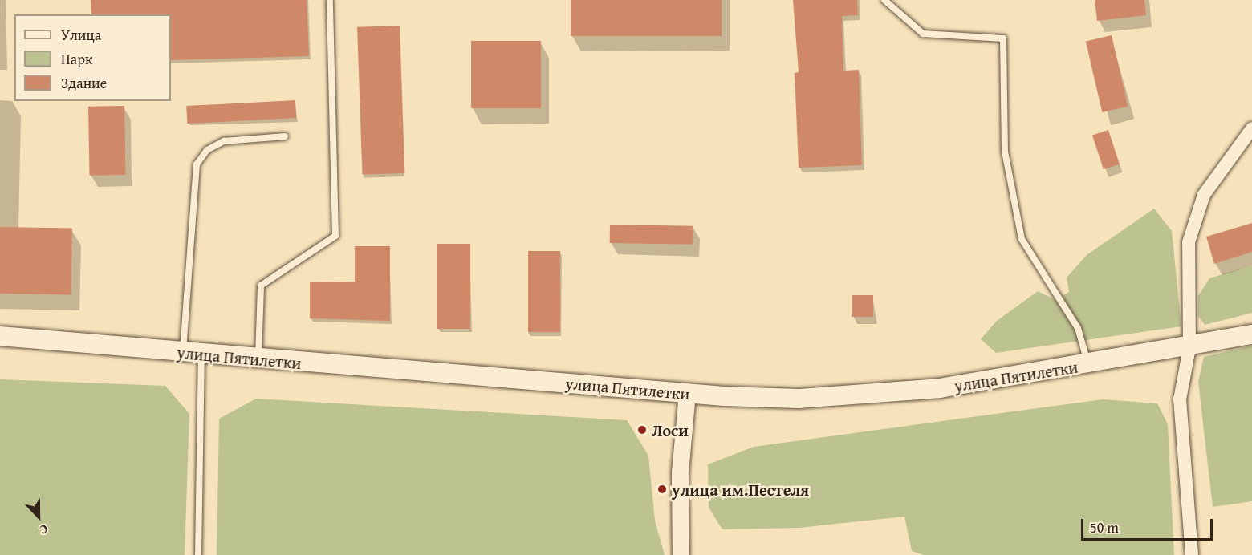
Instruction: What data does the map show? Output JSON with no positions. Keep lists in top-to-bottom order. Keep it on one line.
{"streets":{"main road":["улица Пятилетки"]},"places":["Лоси","улица им.Пестеля"],"legend":["Улица","Парк","Здание"],"scale_bar":"50 m","north":"bottom"}
